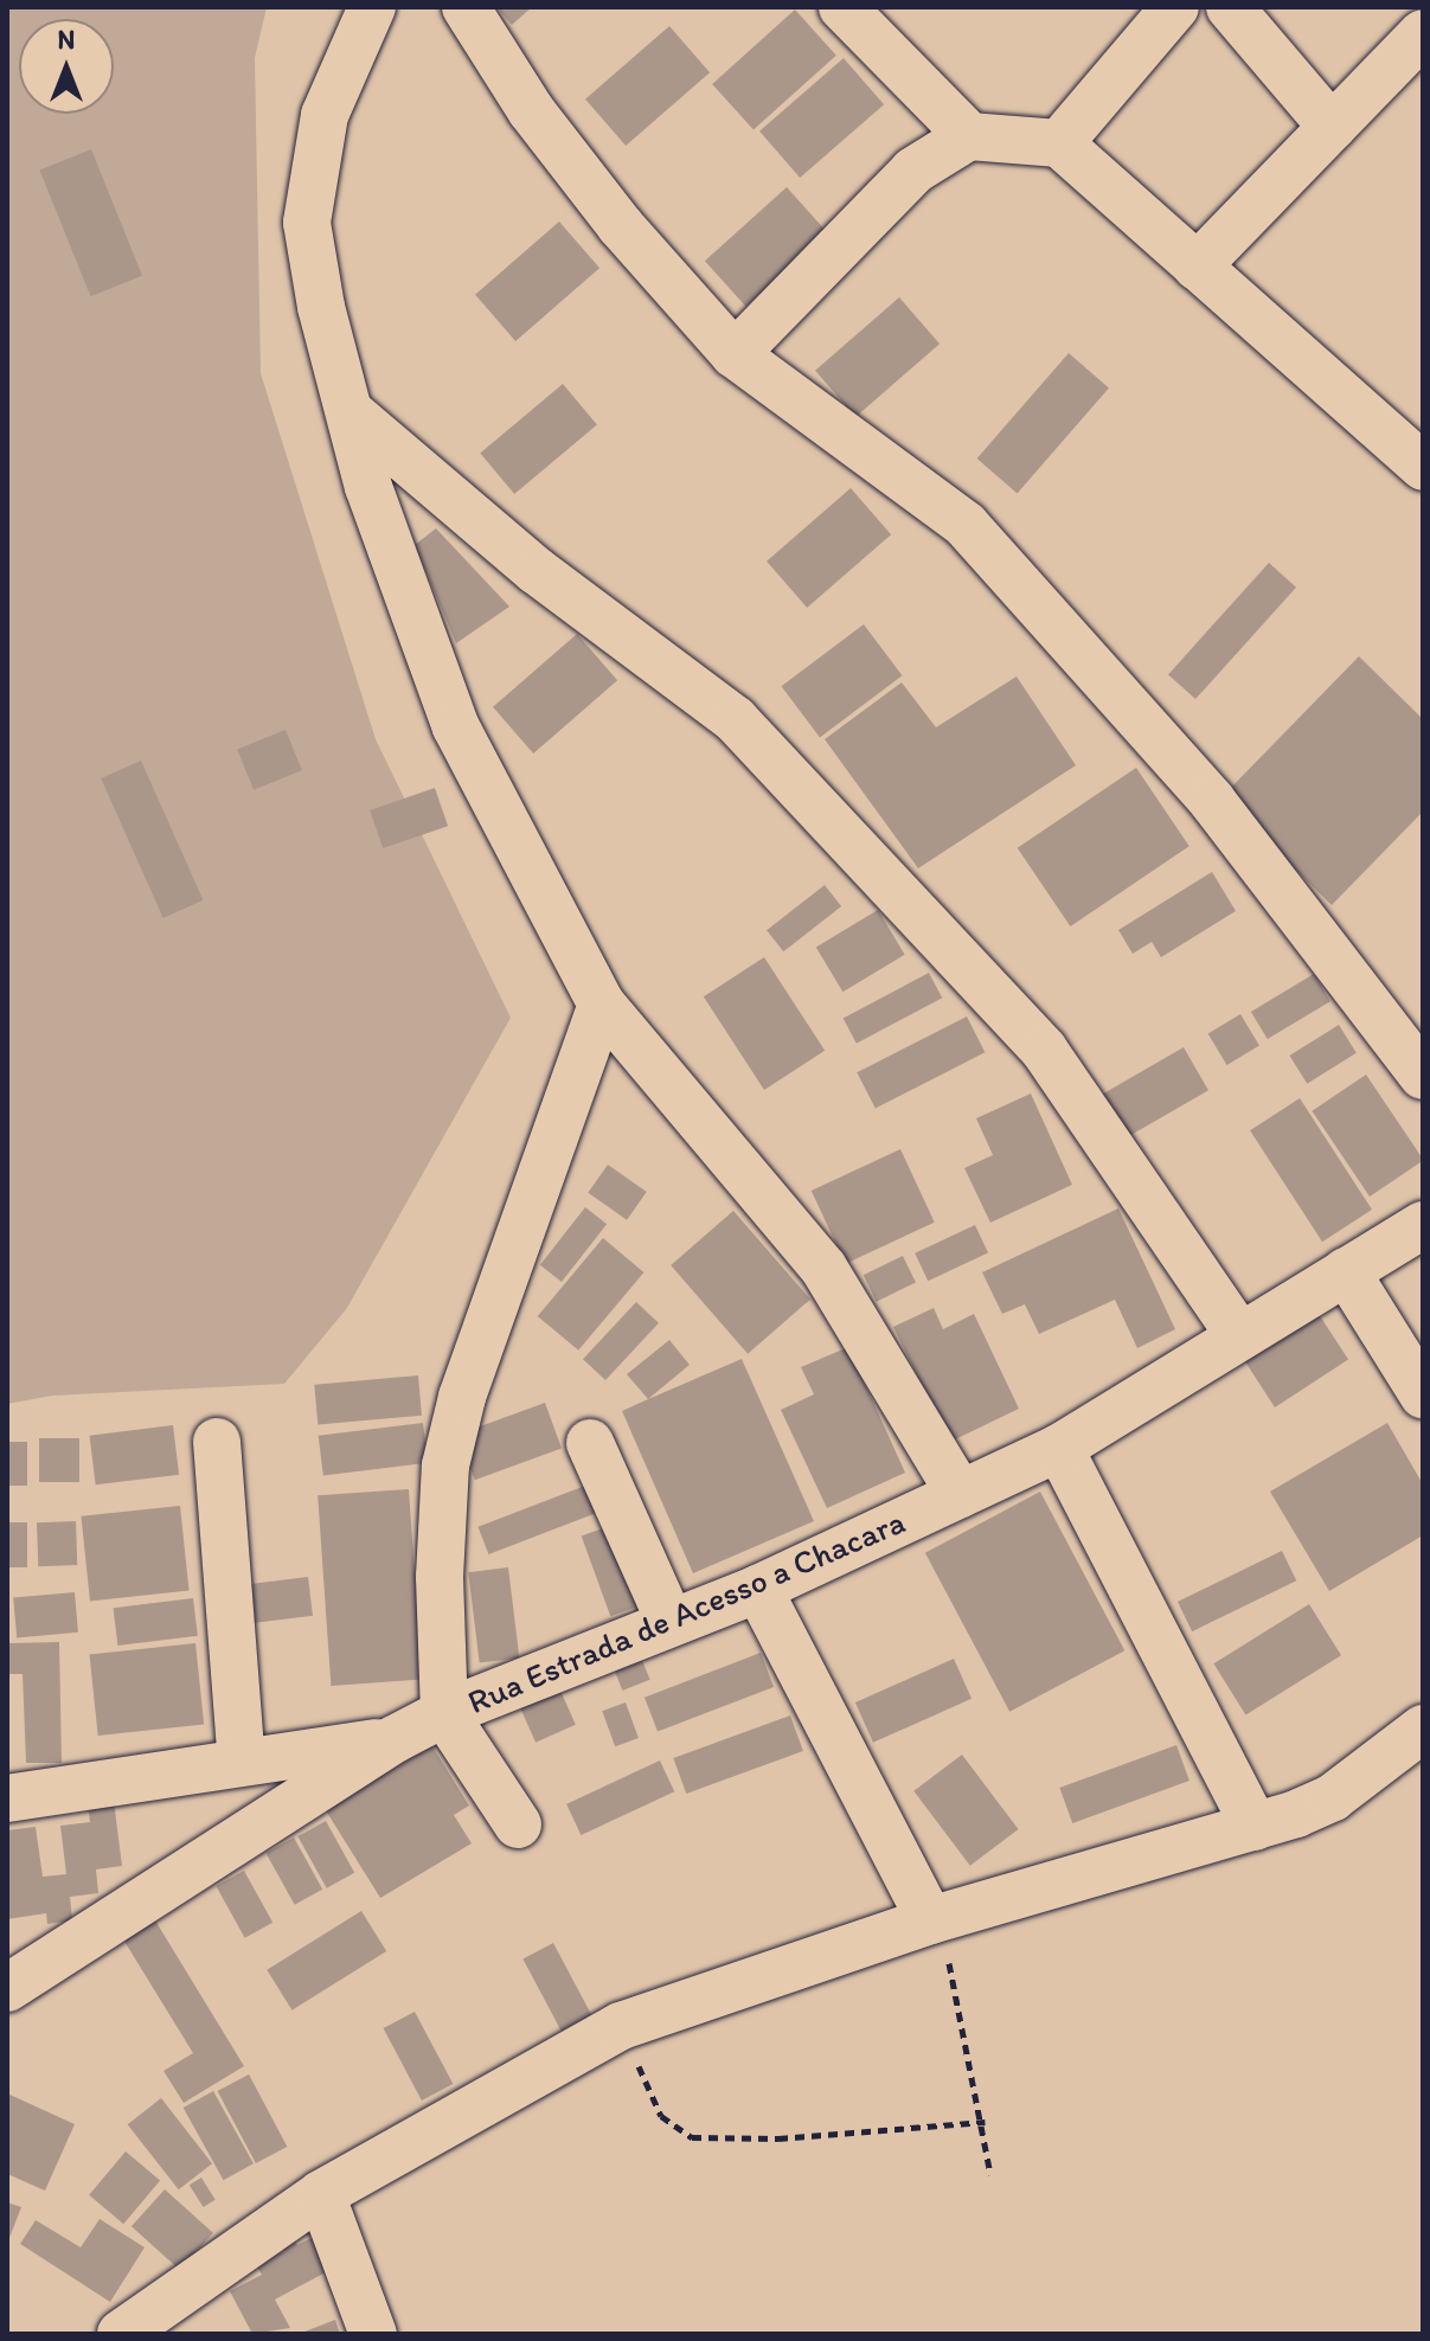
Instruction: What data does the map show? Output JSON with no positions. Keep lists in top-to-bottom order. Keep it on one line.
{"streets":{"street":["Rua Estrada de Acesso a Chacara"]},"north":"top"}
